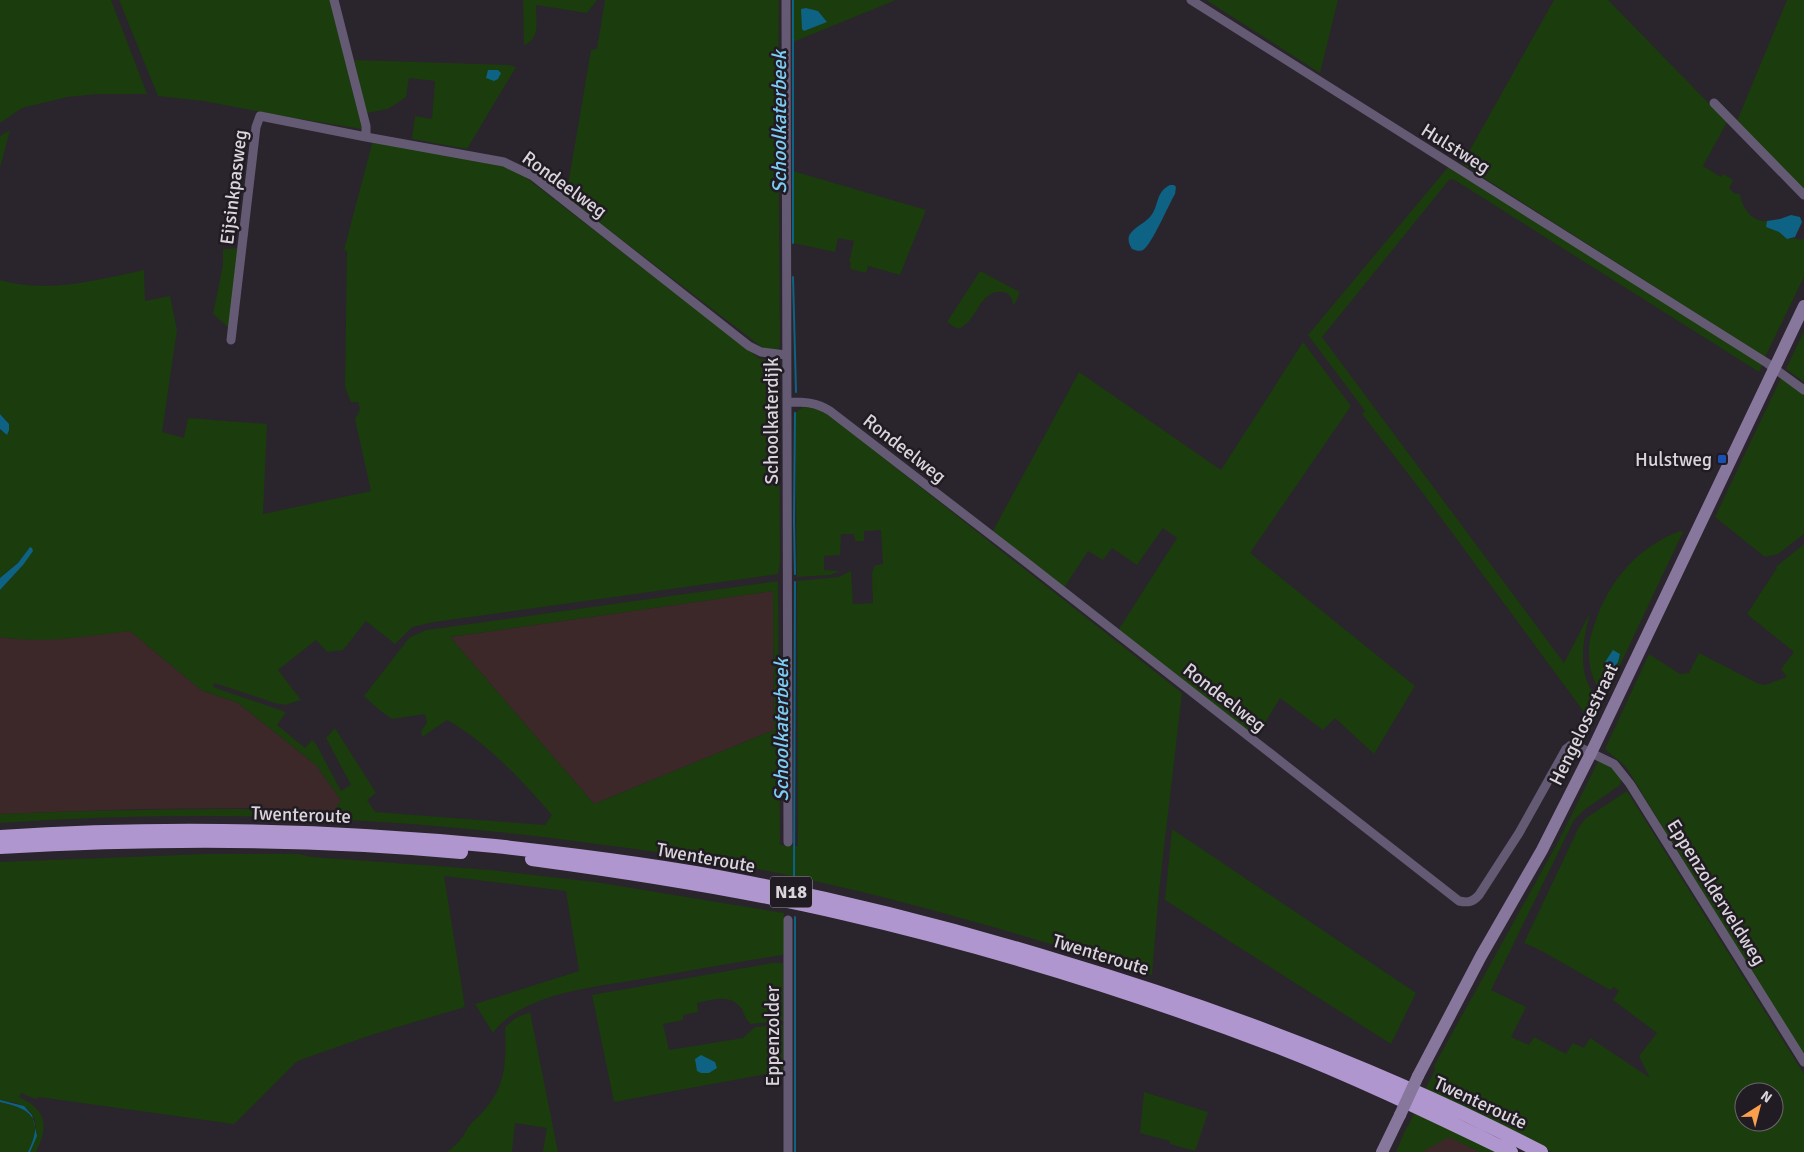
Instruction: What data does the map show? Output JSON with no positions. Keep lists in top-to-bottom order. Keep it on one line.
{"streets":{"highway":["Twenteroute","N18"],"main road":["Hengelosestraat"],"street":["Hulstweg","Rondeelweg","Eijsinkpasweg","Schoolkaterdijk","Eppenzolderveldweg","Eppenzolder"]},"crossings":[["Hulstweg","Hengelosestraat"],["Rondeelweg","Eijsinkpasweg"],["Rondeelweg","Schoolkaterdijk"],["Rondeelweg","Hengelosestraat"],["Rondeelweg","Eppenzolderveldweg"],["Hengelosestraat","Eppenzolderveldweg"]],"water":["Schoolkaterbeek"],"places":{"transit":["Hulstweg"]},"north":"top right"}
